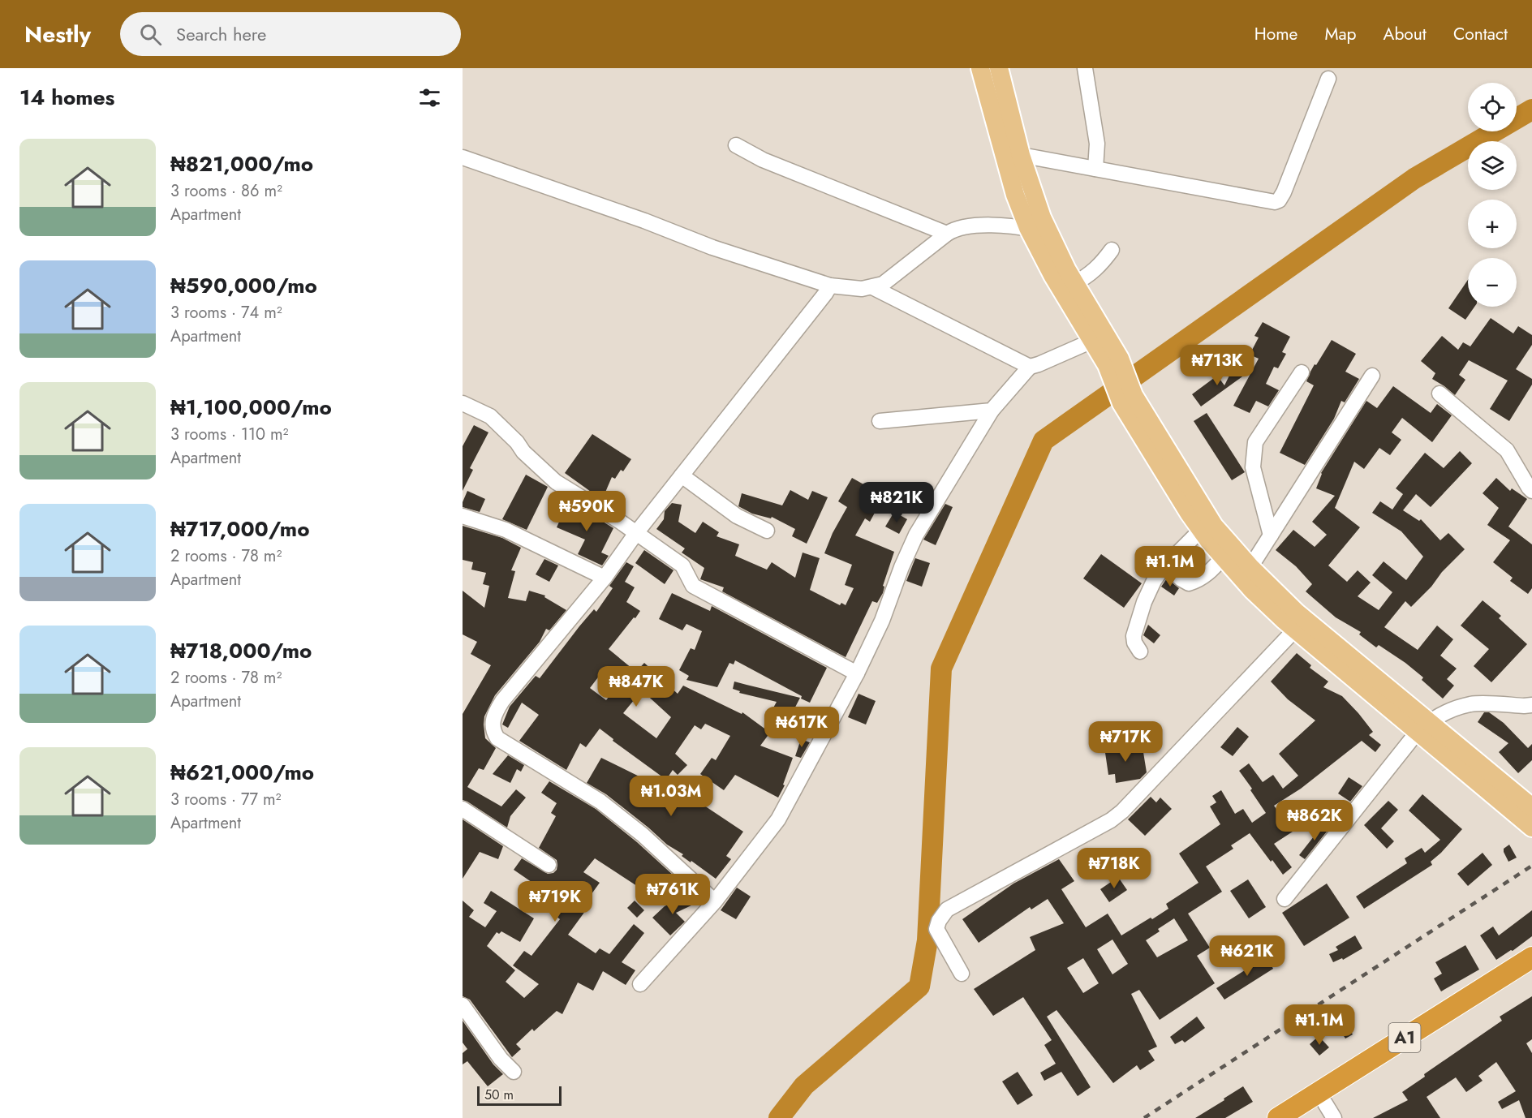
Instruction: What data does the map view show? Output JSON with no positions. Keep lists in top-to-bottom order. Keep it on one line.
{"streets":{"highway":["A1"]},"scale_bar":"50 m","page":{"header":"Nestly","search":"Search here","nav":["Home","Map","About","Contact"],"heading":"14 homes","map_buttons":["+","−"],"list":[{"name":"₦821,000/mo","note":"3 rooms · 86 m² · Apartment"},{"name":"₦590,000/mo","note":"3 rooms · 74 m² · Apartment"},{"name":"₦1,100,000/mo","note":"3 rooms · 110 m² · Apartment"},{"name":"₦717,000/mo","note":"2 rooms · 78 m² · Apartment"},{"name":"₦718,000/mo","note":"2 rooms · 78 m² · Apartment"},{"name":"₦621,000/mo","note":"3 rooms · 77 m² · Apartment"}],"price":["₦713K","₦821K","₦590K","₦1.1M","₦847K","₦617K","₦717K","₦1.03M","₦862K","₦718K","₦761K","₦719K","₦621K","₦1.1M"],"scale":"50 m"}}
